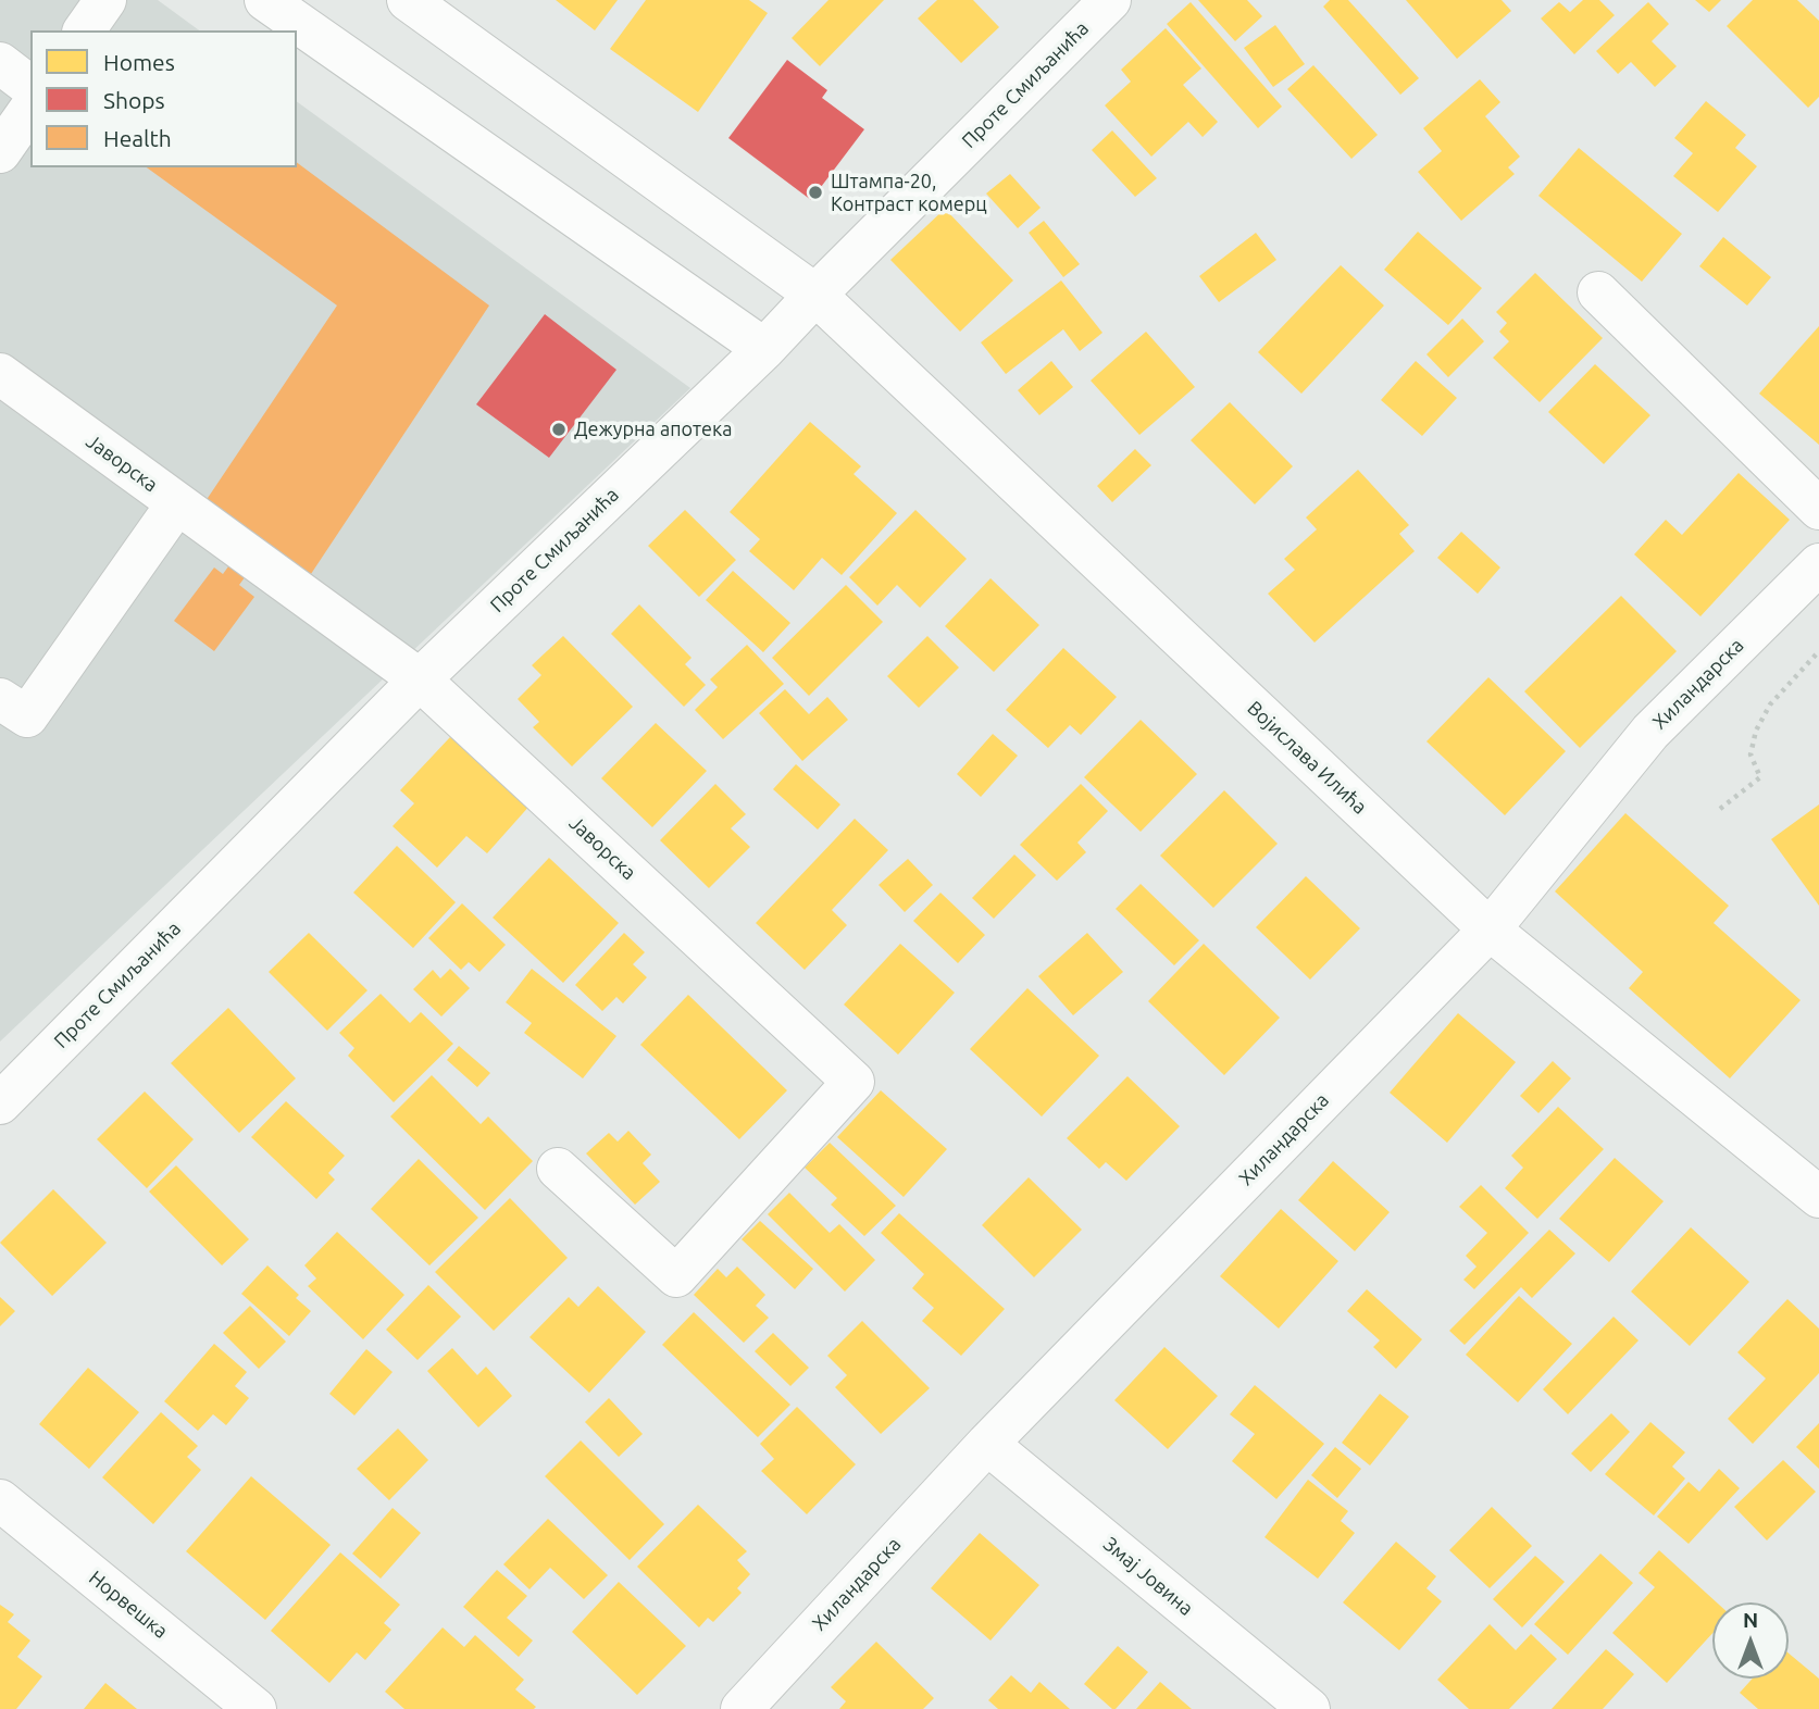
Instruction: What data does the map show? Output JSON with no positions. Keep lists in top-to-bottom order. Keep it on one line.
{"streets":{"street":["Проте Смиљанића","Јаворска","Хиландарска","Војислава Илића","Змај Јовина","Норвешка"]},"crossings":[["Проте Смиљанића","Јаворска"],["Проте Смиљанића","Војислава Илића"],["Хиландарска","Војислава Илића"],["Хиландарска","Змај Јовина"]],"places":["Штампа-20, Контраст комерц","Дежурна апотека"],"legend":["Homes","Shops","Health"],"north":"top"}
